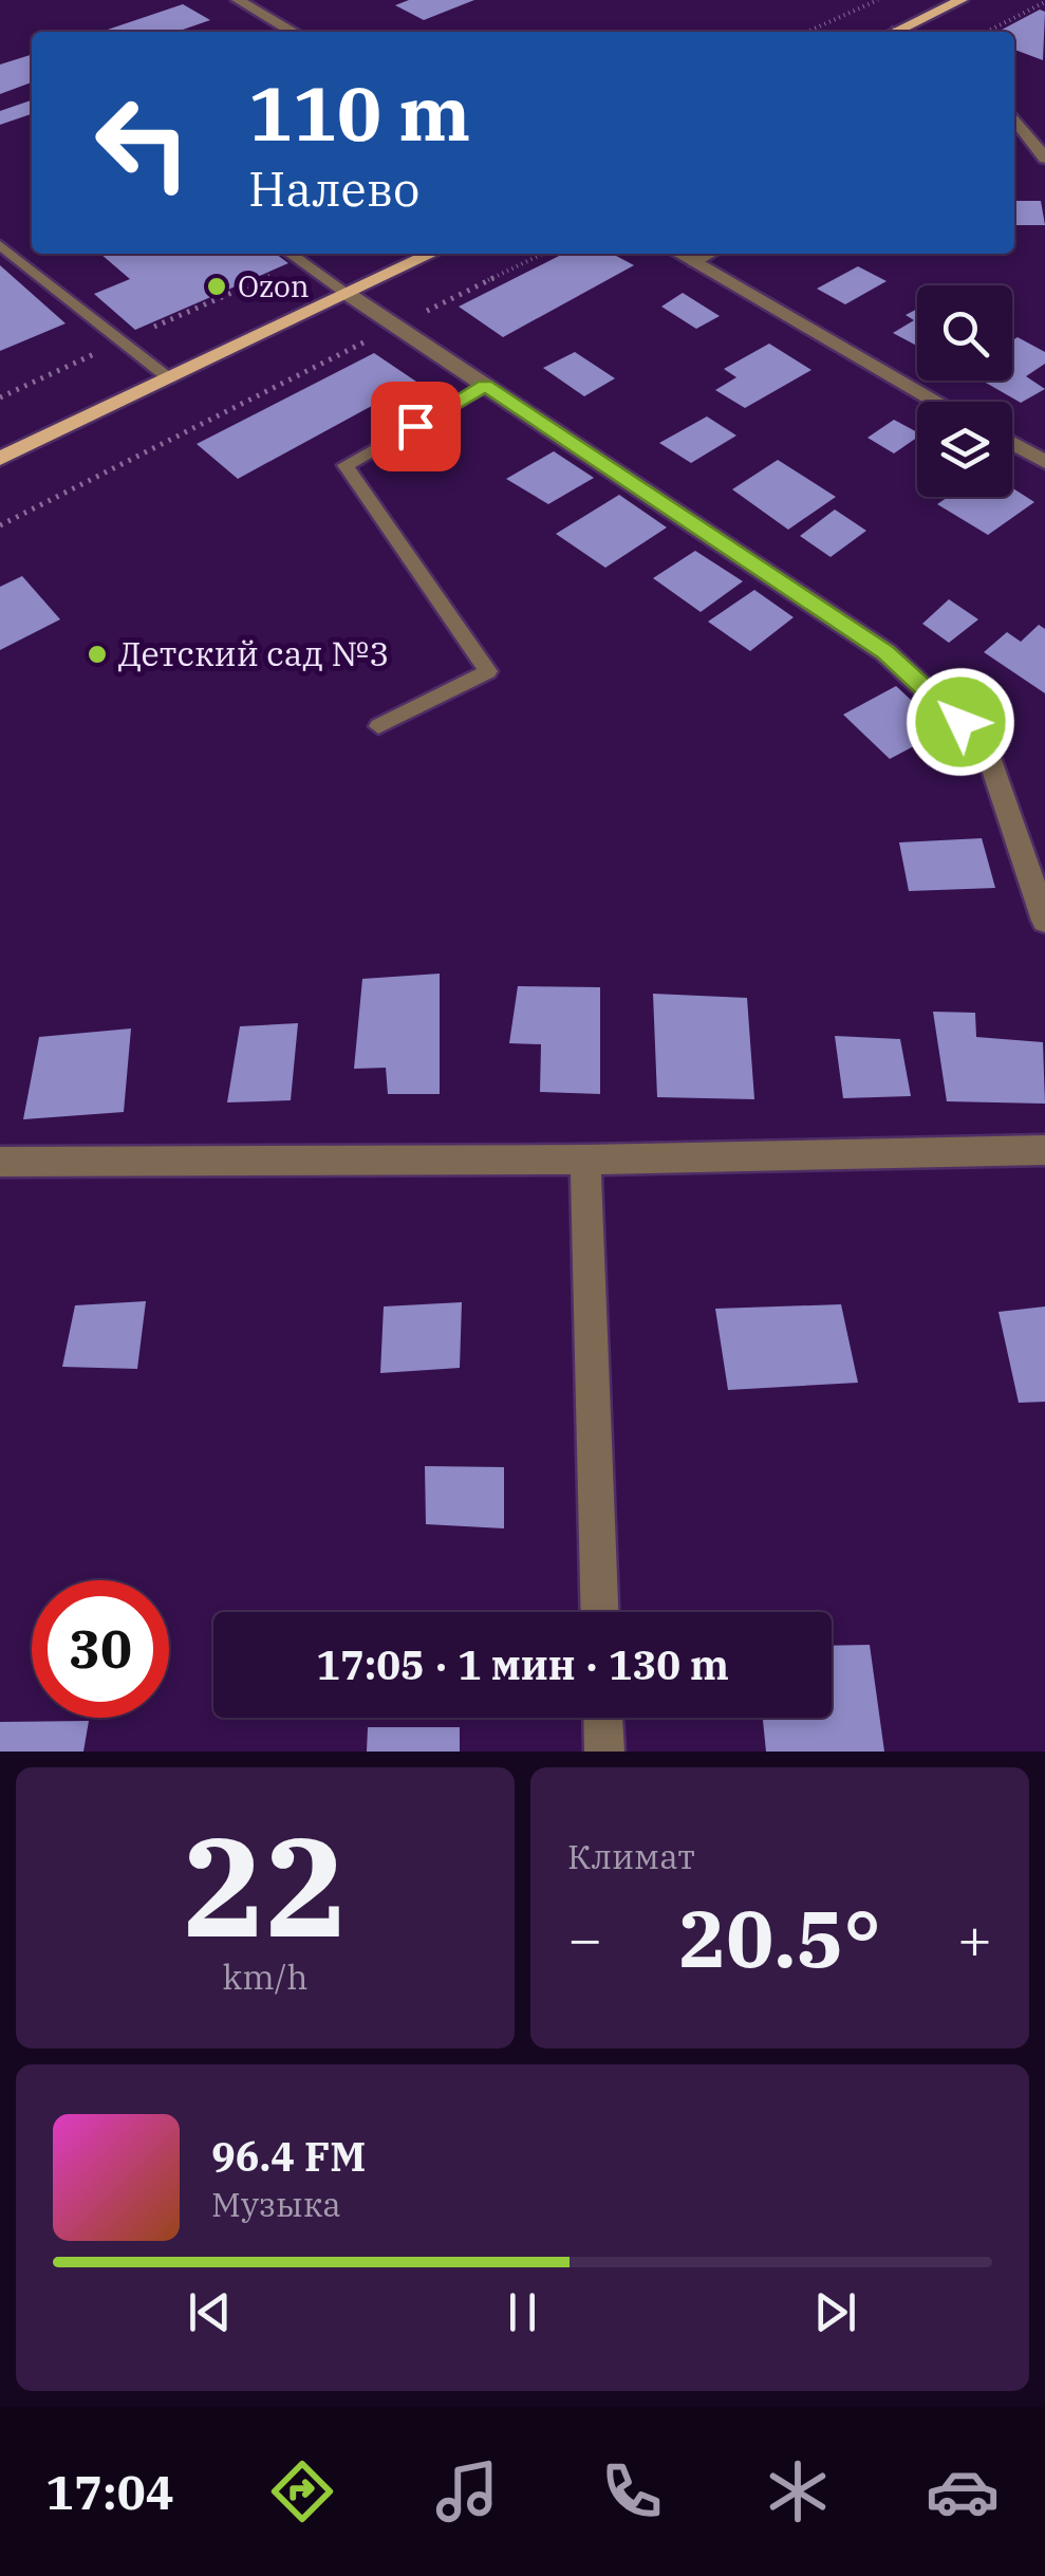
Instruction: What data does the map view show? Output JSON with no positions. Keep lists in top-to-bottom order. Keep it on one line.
{"places":["Ozon","Детский сад №3"],"page":{"turn":["110 m","Налево"],"limit":"30","trip":"17:05 · 1 мин · 130 m","tile":[["22","km/h"],"Климат"],"heat":["−","20.5°","+"],"song":["96.4 FM","Музыка"],"tabs":"17:04"}}
